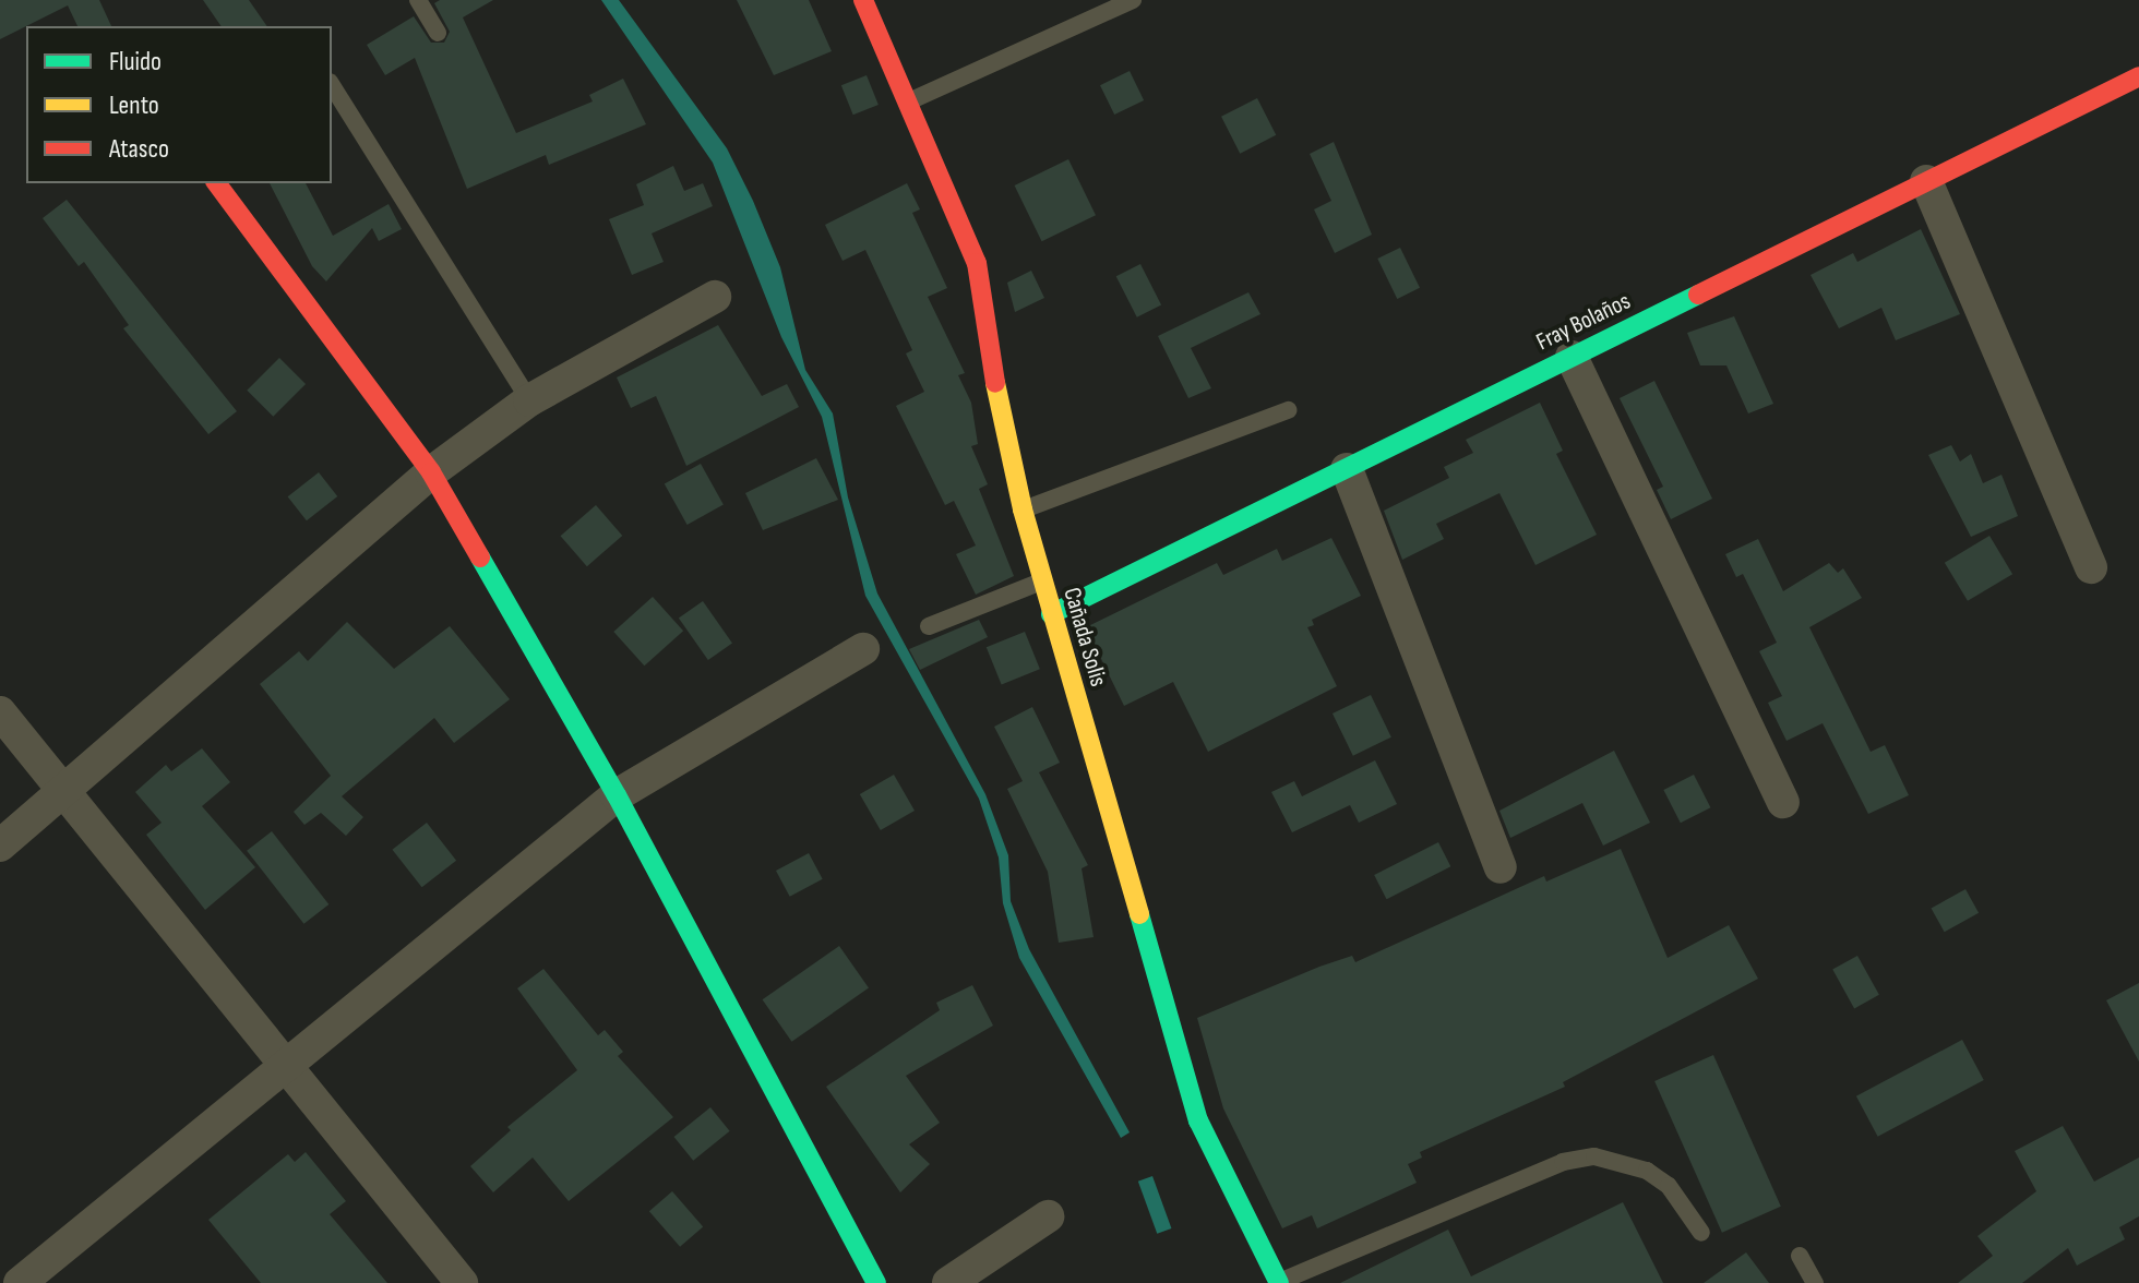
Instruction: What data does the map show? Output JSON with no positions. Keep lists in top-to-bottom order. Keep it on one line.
{"streets":{"street":["Fray Bolaños","Cañada Solis"]},"crossings":[["Fray Bolaños","Cañada Solis"]],"legend":["Fluido","Lento","Atasco"]}
